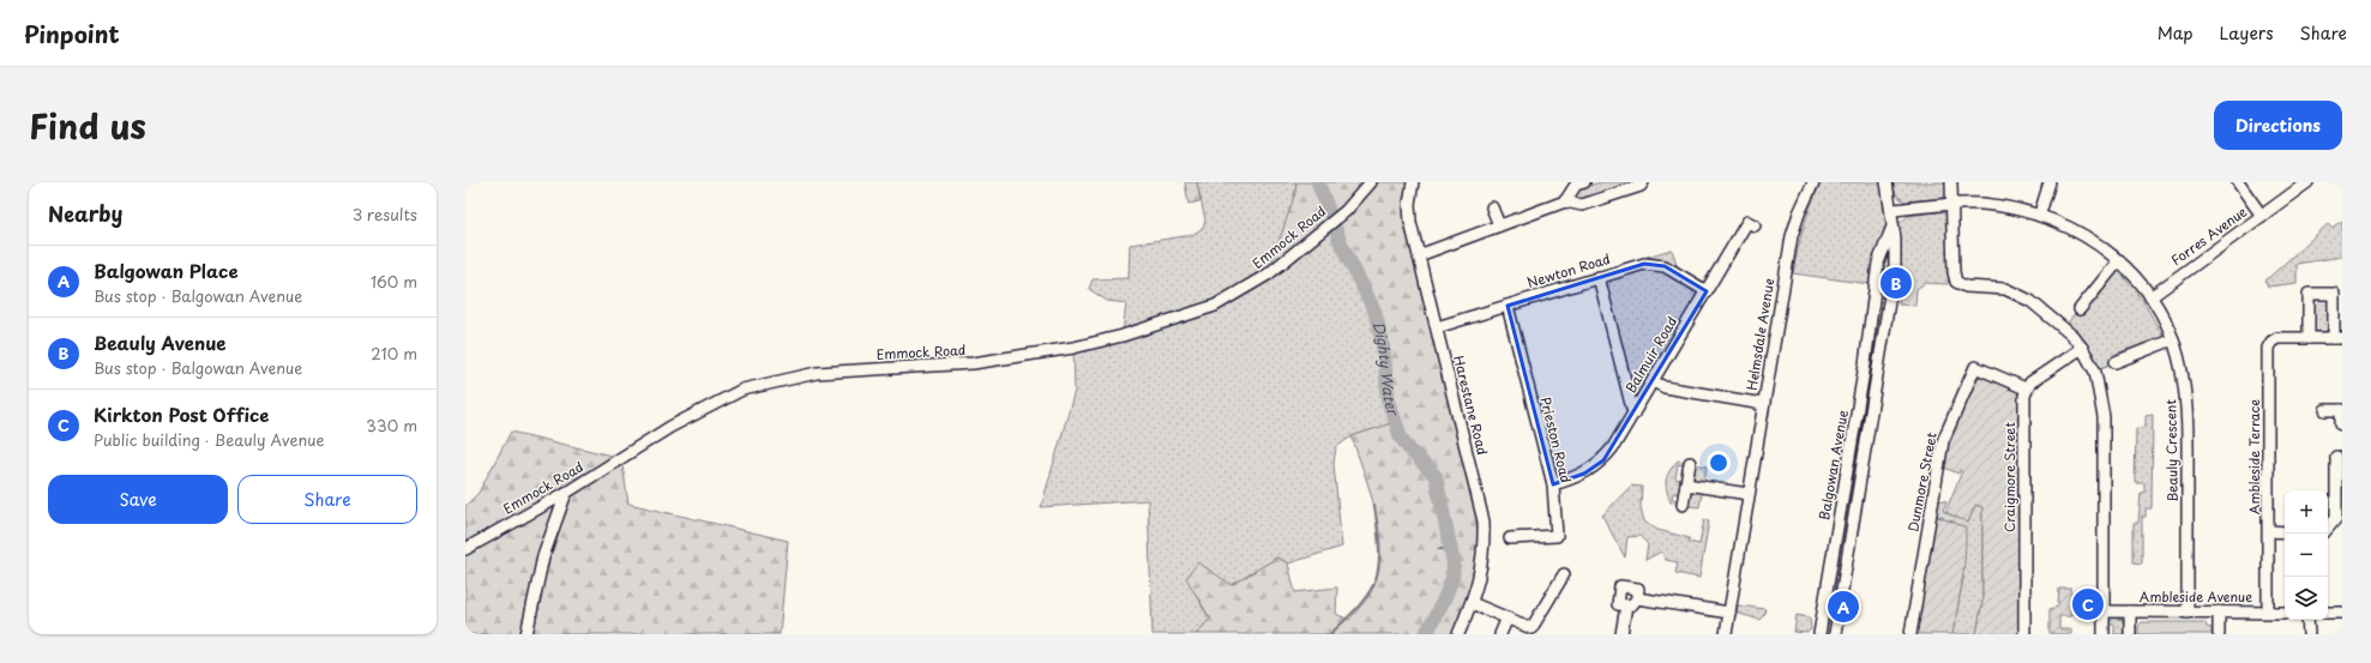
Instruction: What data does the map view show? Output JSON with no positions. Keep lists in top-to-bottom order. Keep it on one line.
{"streets":{"street":["Forres Avenue","Emmock Road","Newton Road","Helmsdale Avenue","Balmuir Road","Harestane Road","Prieston Road","Beauly Crescent","Ambleside Terrace","Balgowan Avenue","Craigmore Street","Dunmore Street","Ambleside Avenue"]},"crossings":[["Forres Avenue","Beauly Crescent"],["Newton Road","Balmuir Road"],["Newton Road","Harestane Road"],["Newton Road","Prieston Road"],["Balmuir Road","Prieston Road"],["Beauly Crescent","Balgowan Avenue"],["Beauly Crescent","Ambleside Avenue"],["Ambleside Terrace","Ambleside Avenue"],["Craigmore Street","Dunmore Street"]],"water":["Dighty Water"],"page":{"header":"Pinpoint","nav":["Map","Layers","Share"],"title":"Find us","buttons":["Directions",["Save","Share"]],"heading":["Nearby","3 results"],"list":[{"mark":"A","name":"Balgowan Place","note":"Bus stop · Balgowan Avenue","value":"160 m"},{"mark":"B","name":"Beauly Avenue","note":"Bus stop · Balgowan Avenue","value":"210 m"},{"mark":"C","name":"Kirkton Post Office","note":"Public building · Beauly Avenue","value":"330 m"}],"pins":["B","C","A"],"map_buttons":["+","−"]}}
